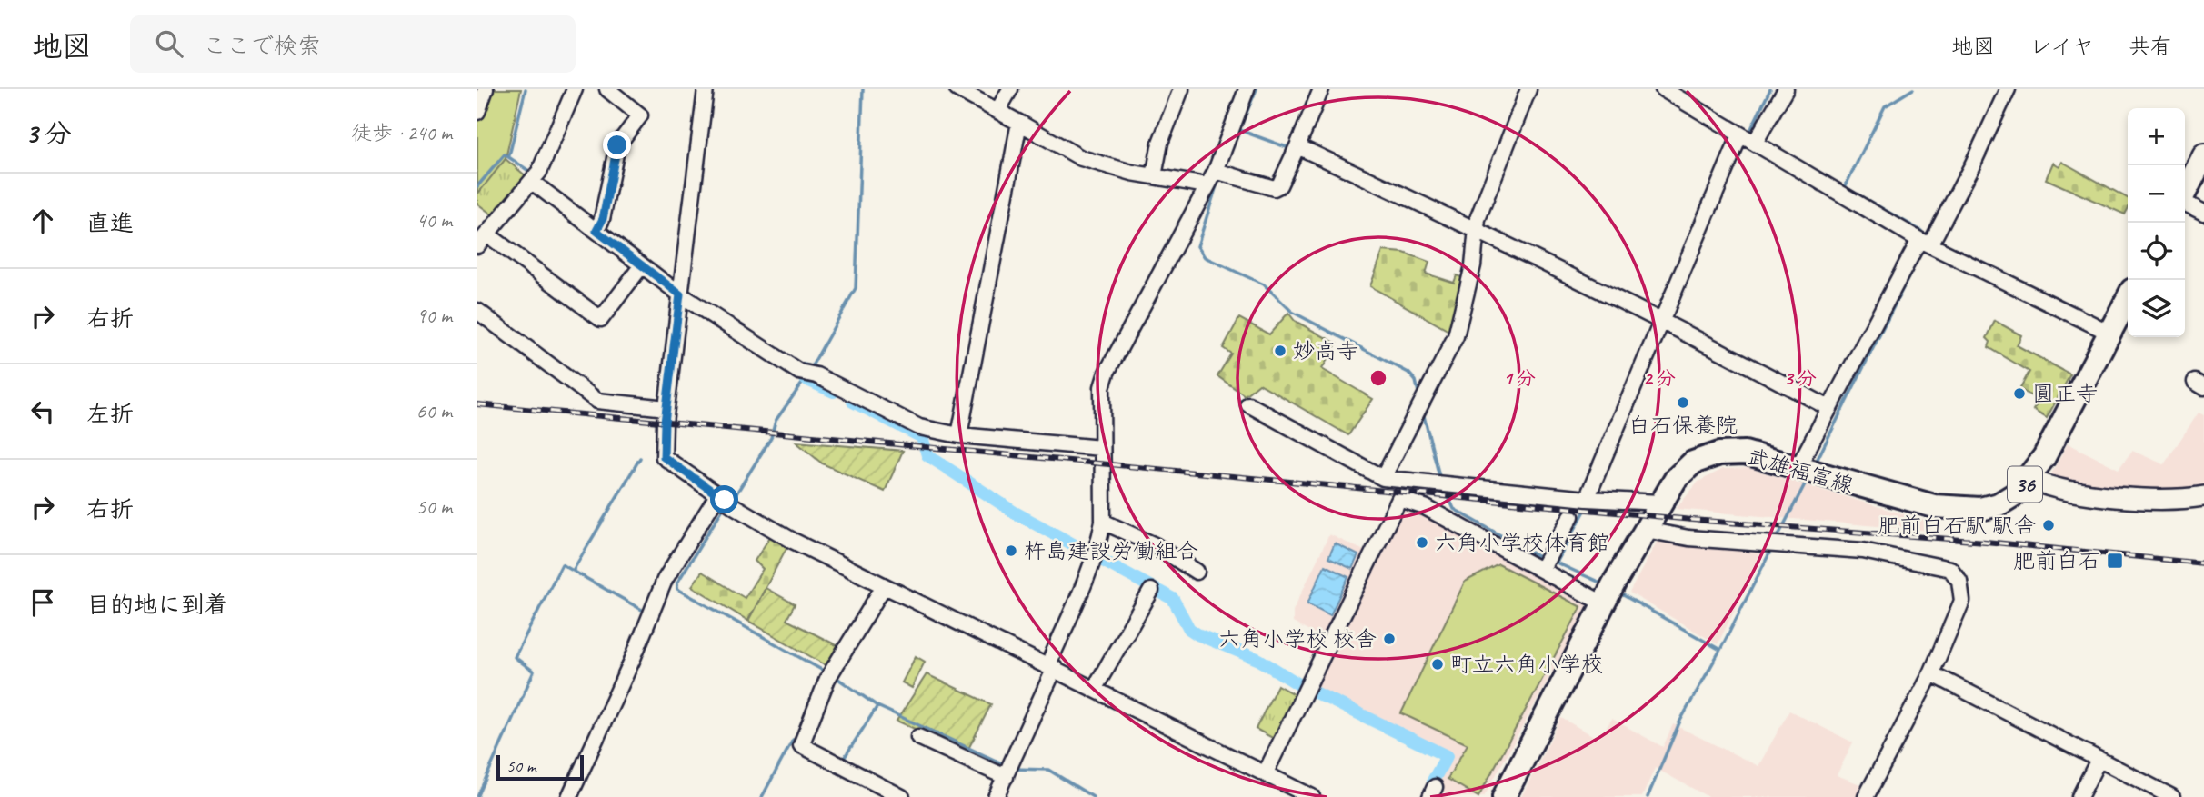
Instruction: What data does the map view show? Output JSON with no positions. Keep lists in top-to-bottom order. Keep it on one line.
{"streets":{"main road":["武雄福富線","36"]},"places":{"other":["妙高寺","圓正寺","白石保養院","肥前白石駅 駅舎","六角小学校体育館","杵島建設労働組合","六角小学校 校舎","町立六角小学校"],"transit":["肥前白石"]},"scale_bar":"50 m","page":{"header":"地図","search":"ここで検索","nav":["地図","レイヤ","共有"],"heading":["3 分","徒歩 · 240 m"],"map_buttons":["+","−"],"list":[["直進","40 m"],["右折","90 m"],["左折","60 m"],["右折","50 m"],"目的地に到着"],"scale":"50 m"},"rings":["1 分","2 分","3 分"]}
